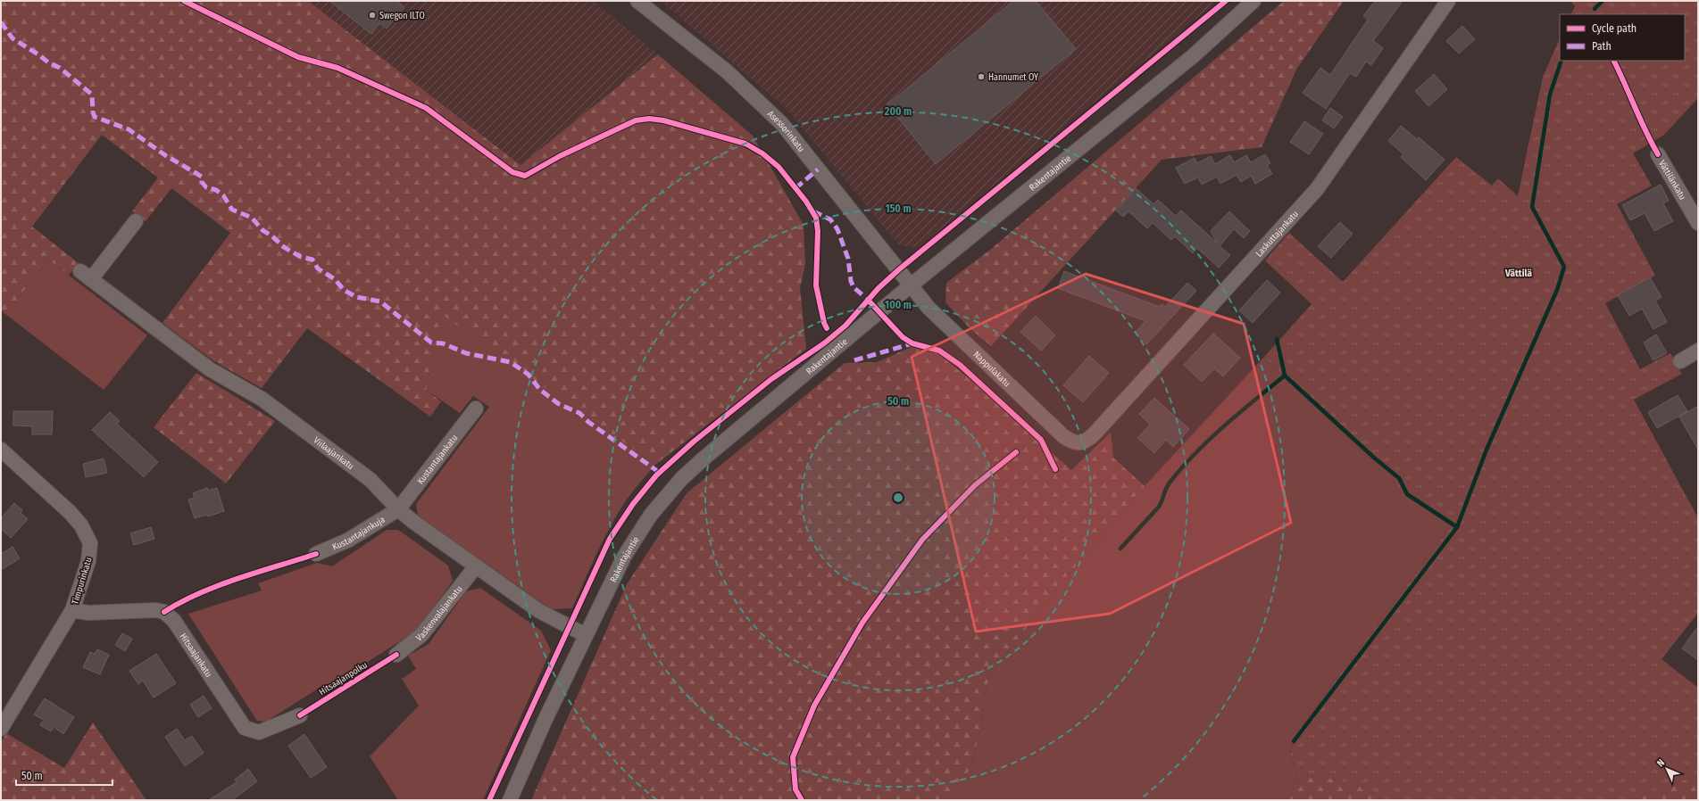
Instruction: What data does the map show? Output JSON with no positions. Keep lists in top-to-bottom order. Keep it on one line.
{"streets":{"street":["Asessorinkatu","Rakentajantie","Vättilänkatu","Laskuttajankatu","Nappulakatu","Viilaajankatu","Kustantajankatu","Kustantajankuja","Timpurinkatu","Vaskenvalajankatu","Hitsaajankatu"],"cycle path":["Hitsaajanpolku"]},"crossings":[["Asessorinkatu","Rakentajantie"],["Asessorinkatu","Nappulakatu"],["Rakentajantie","Nappulakatu"],["Rakentajantie","Viilaajankatu"],["Laskuttajankatu","Nappulakatu"],["Viilaajankatu","Kustantajankatu"],["Viilaajankatu","Kustantajankuja"],["Viilaajankatu","Vaskenvalajankatu"],["Kustantajankatu","Kustantajankuja"],["Timpurinkatu","Hitsaajankatu"]],"districts":["Vättilä"],"places":["Swegon ILTO","Hannumet OY"],"legend":["Cycle path","Path"],"scale_bar":"50 m","north":"top left","rings":["200 m","150 m","100 m","50 m"]}
